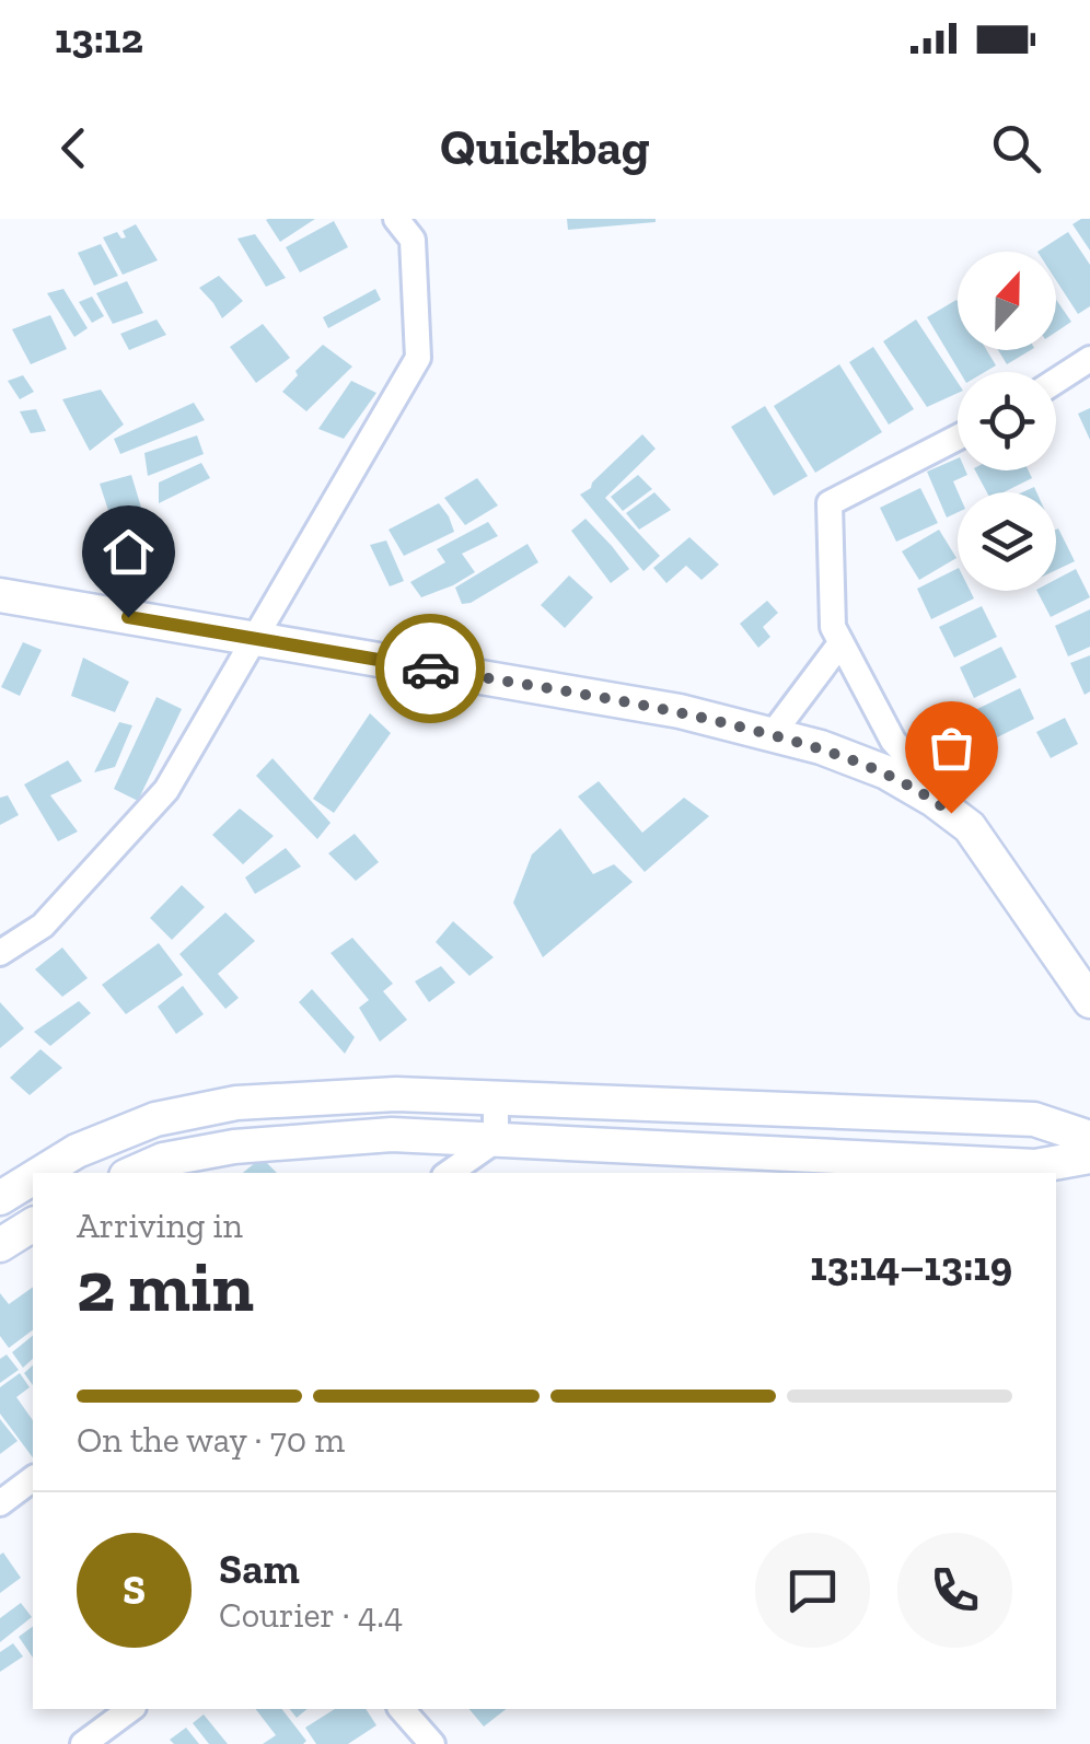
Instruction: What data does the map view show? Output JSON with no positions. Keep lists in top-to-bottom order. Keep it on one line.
{"north":"top","page":{"status":"13:12","header":"Quickbag","heading":["2 min","Arriving in","13:14–13:19"],"panel":["Sam","Courier · 4.4"],"bar":"On the way · 70 m","round":"S"}}
